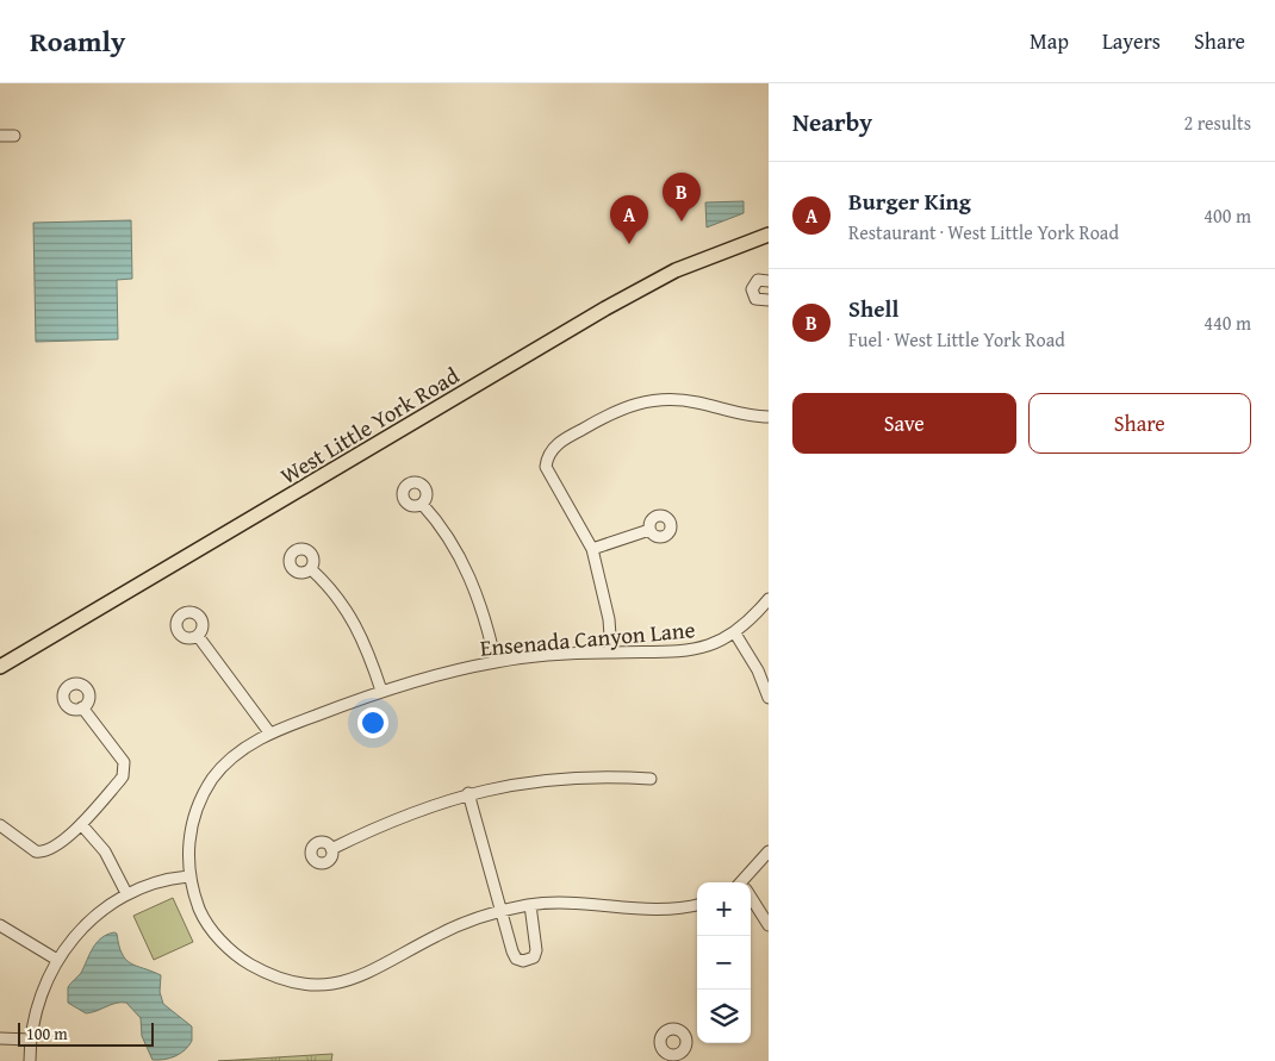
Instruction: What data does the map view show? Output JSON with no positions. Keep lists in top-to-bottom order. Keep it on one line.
{"streets":{"main road":["West Little York Road"],"street":["Ensenada Canyon Lane"]},"scale_bar":"100 m","page":{"header":"Roamly","nav":["Map","Layers","Share"],"heading":["Nearby","2 results"],"list":[{"mark":"A","name":"Burger King","note":"Restaurant · West Little York Road","value":"400 m"},{"mark":"B","name":"Shell","note":"Fuel · West Little York Road","value":"440 m"}],"pins":["B","A"],"buttons":["Save","Share"],"map_buttons":["+","−"],"scale":"100 m"}}
